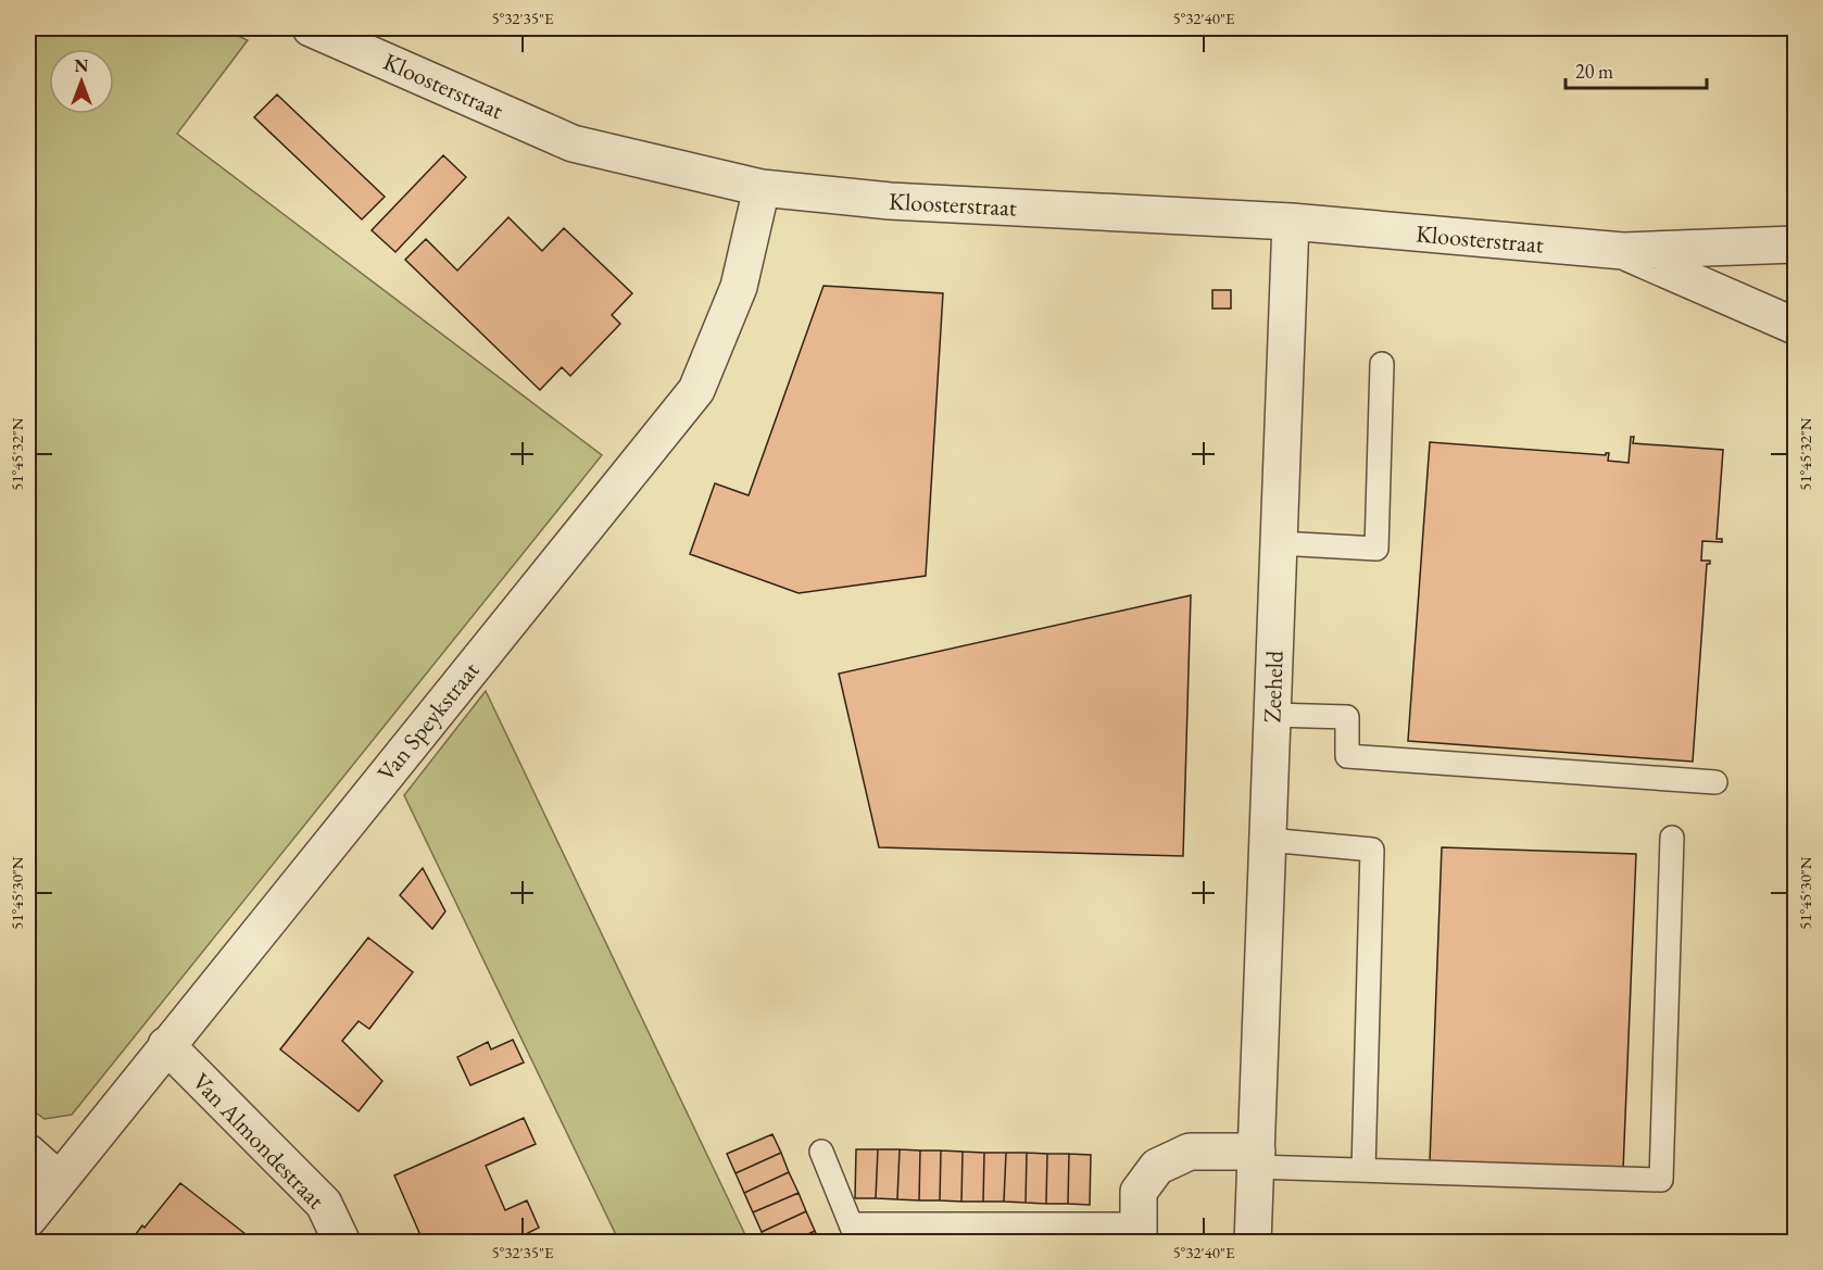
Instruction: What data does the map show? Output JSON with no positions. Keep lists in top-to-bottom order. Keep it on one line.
{"streets":{"street":["Kloosterstraat","Zeeheld","Van Speykstraat","Van Almondestraat"]},"crossings":[["Kloosterstraat","Zeeheld"],["Kloosterstraat","Van Speykstraat"],["Van Speykstraat","Van Almondestraat"]],"scale_bar":"20 m","north":"top","coordinates":["5°32'35\"E","5°32'40\"E","51°45'32\"N","51°45'30\"N"]}
